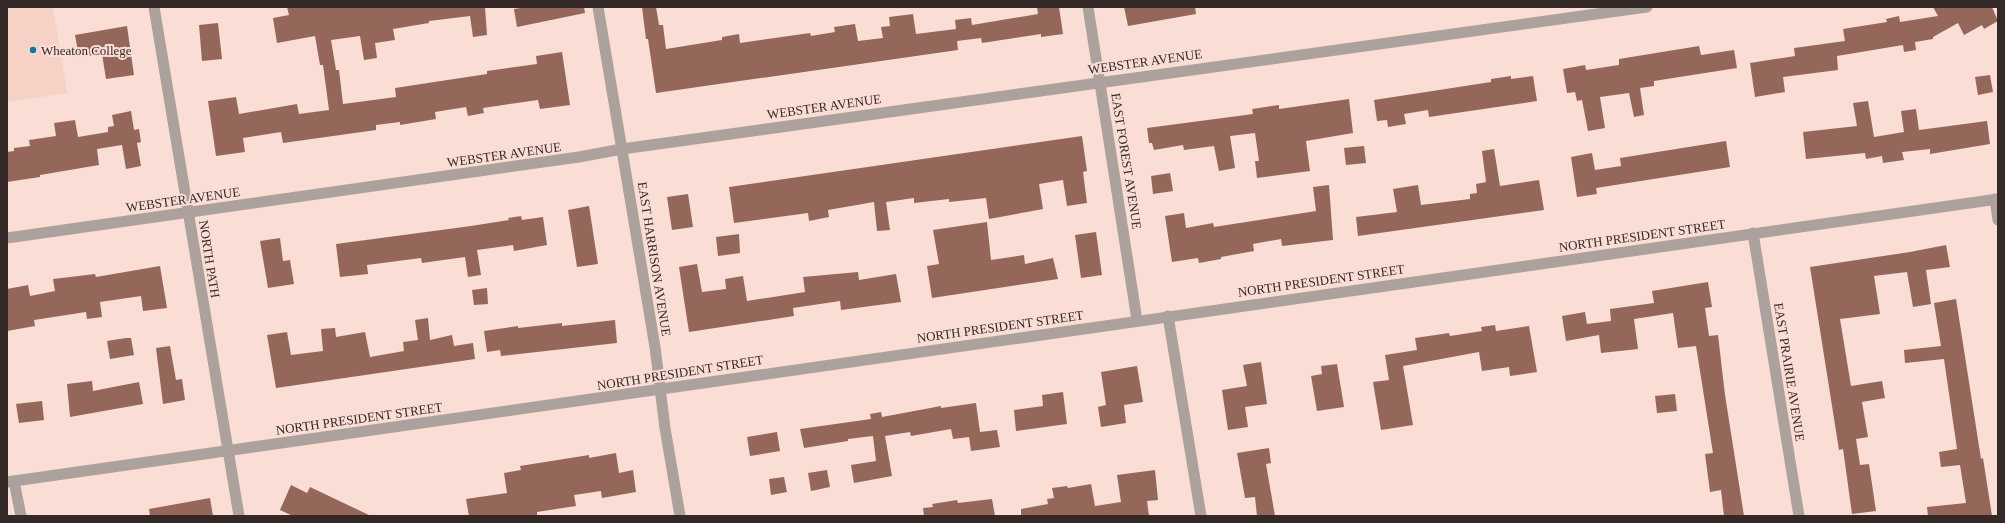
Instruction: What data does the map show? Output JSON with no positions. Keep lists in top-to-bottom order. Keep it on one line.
{"streets":{"street":["WEBSTER AVENUE","EAST FOREST AVENUE","NORTH PRESIDENT STREET","NORTH PATH","EAST HARRISON AVENUE","EAST PRAIRIE AVENUE"]},"crossings":[["WEBSTER AVENUE","EAST FOREST AVENUE"],["WEBSTER AVENUE","NORTH PATH"],["WEBSTER AVENUE","EAST HARRISON AVENUE"],["EAST FOREST AVENUE","NORTH PRESIDENT STREET"],["NORTH PRESIDENT STREET","NORTH PATH"],["NORTH PRESIDENT STREET","EAST HARRISON AVENUE"],["NORTH PRESIDENT STREET","EAST PRAIRIE AVENUE"]],"places":["Wheaton College"]}
